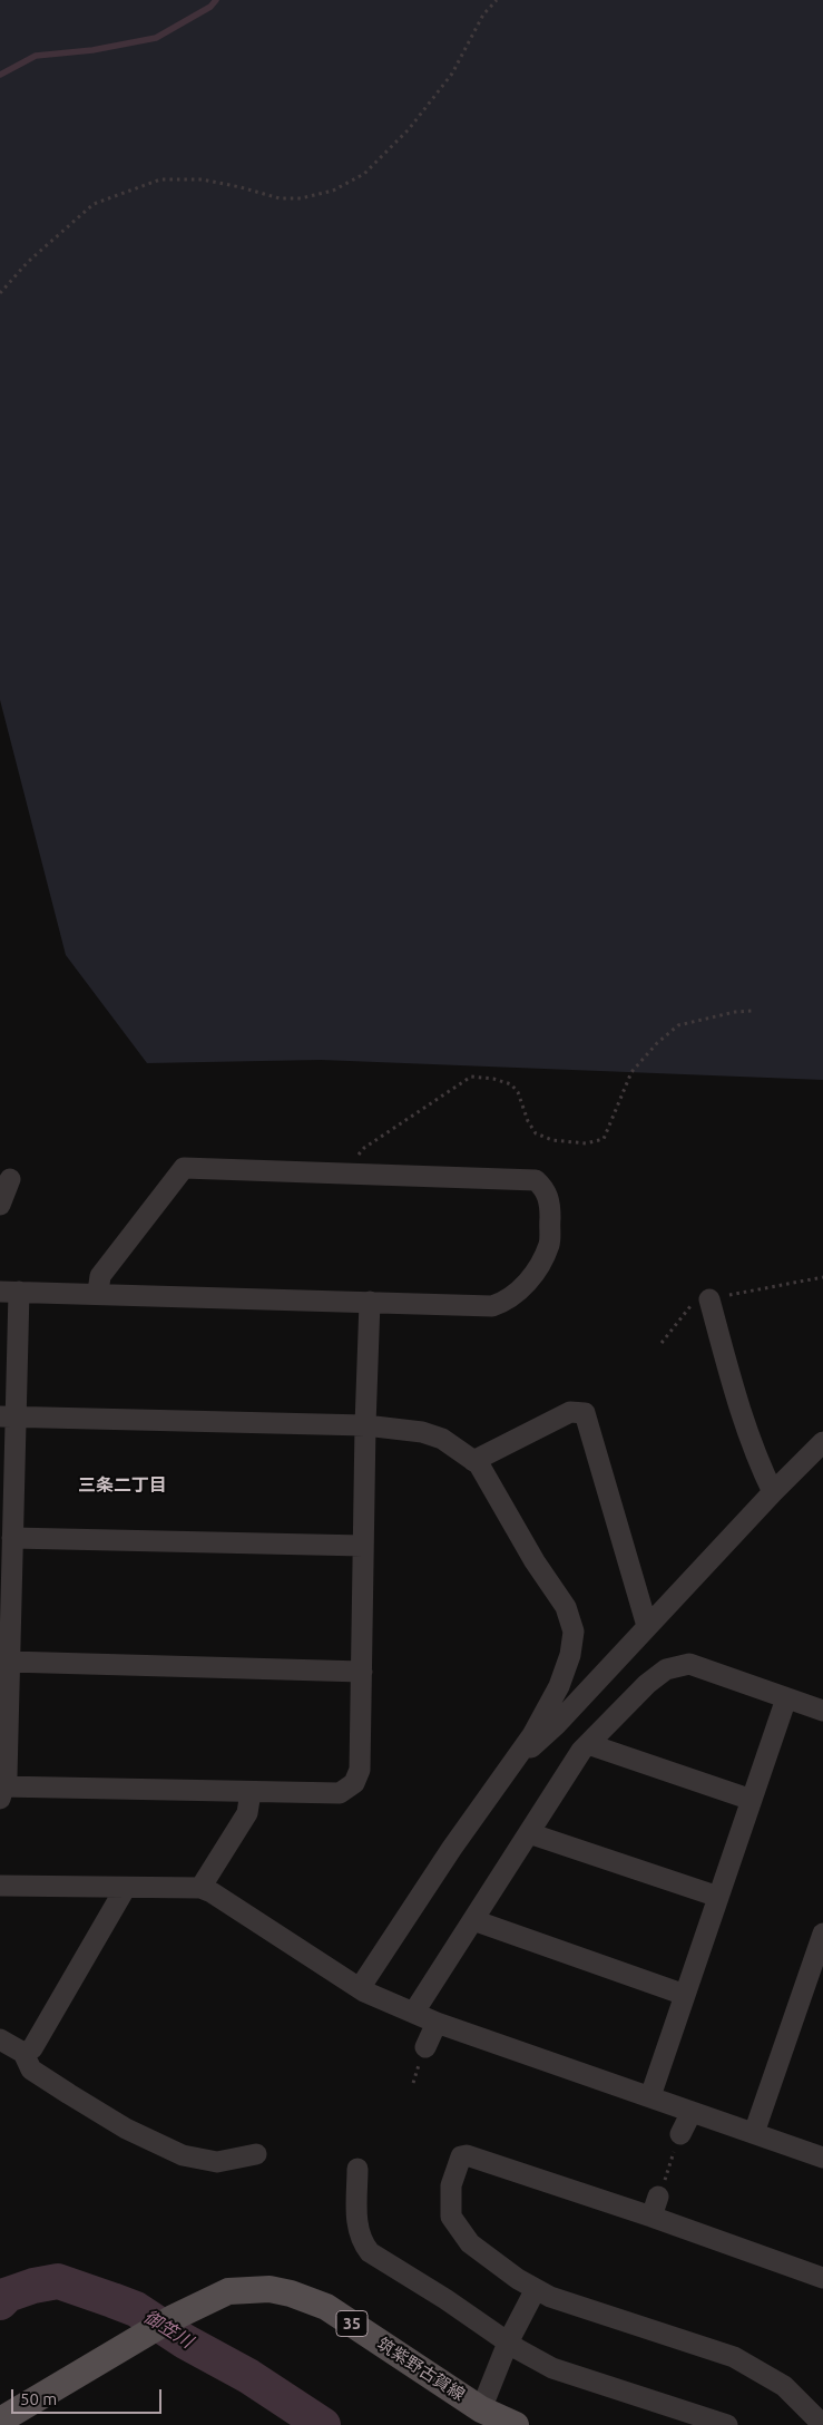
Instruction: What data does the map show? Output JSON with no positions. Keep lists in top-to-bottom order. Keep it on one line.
{"streets":{"main road":["35","筑紫野古賀線"]},"districts":["三条二丁目"],"water":["御笠川"],"scale_bar":"50 m"}
